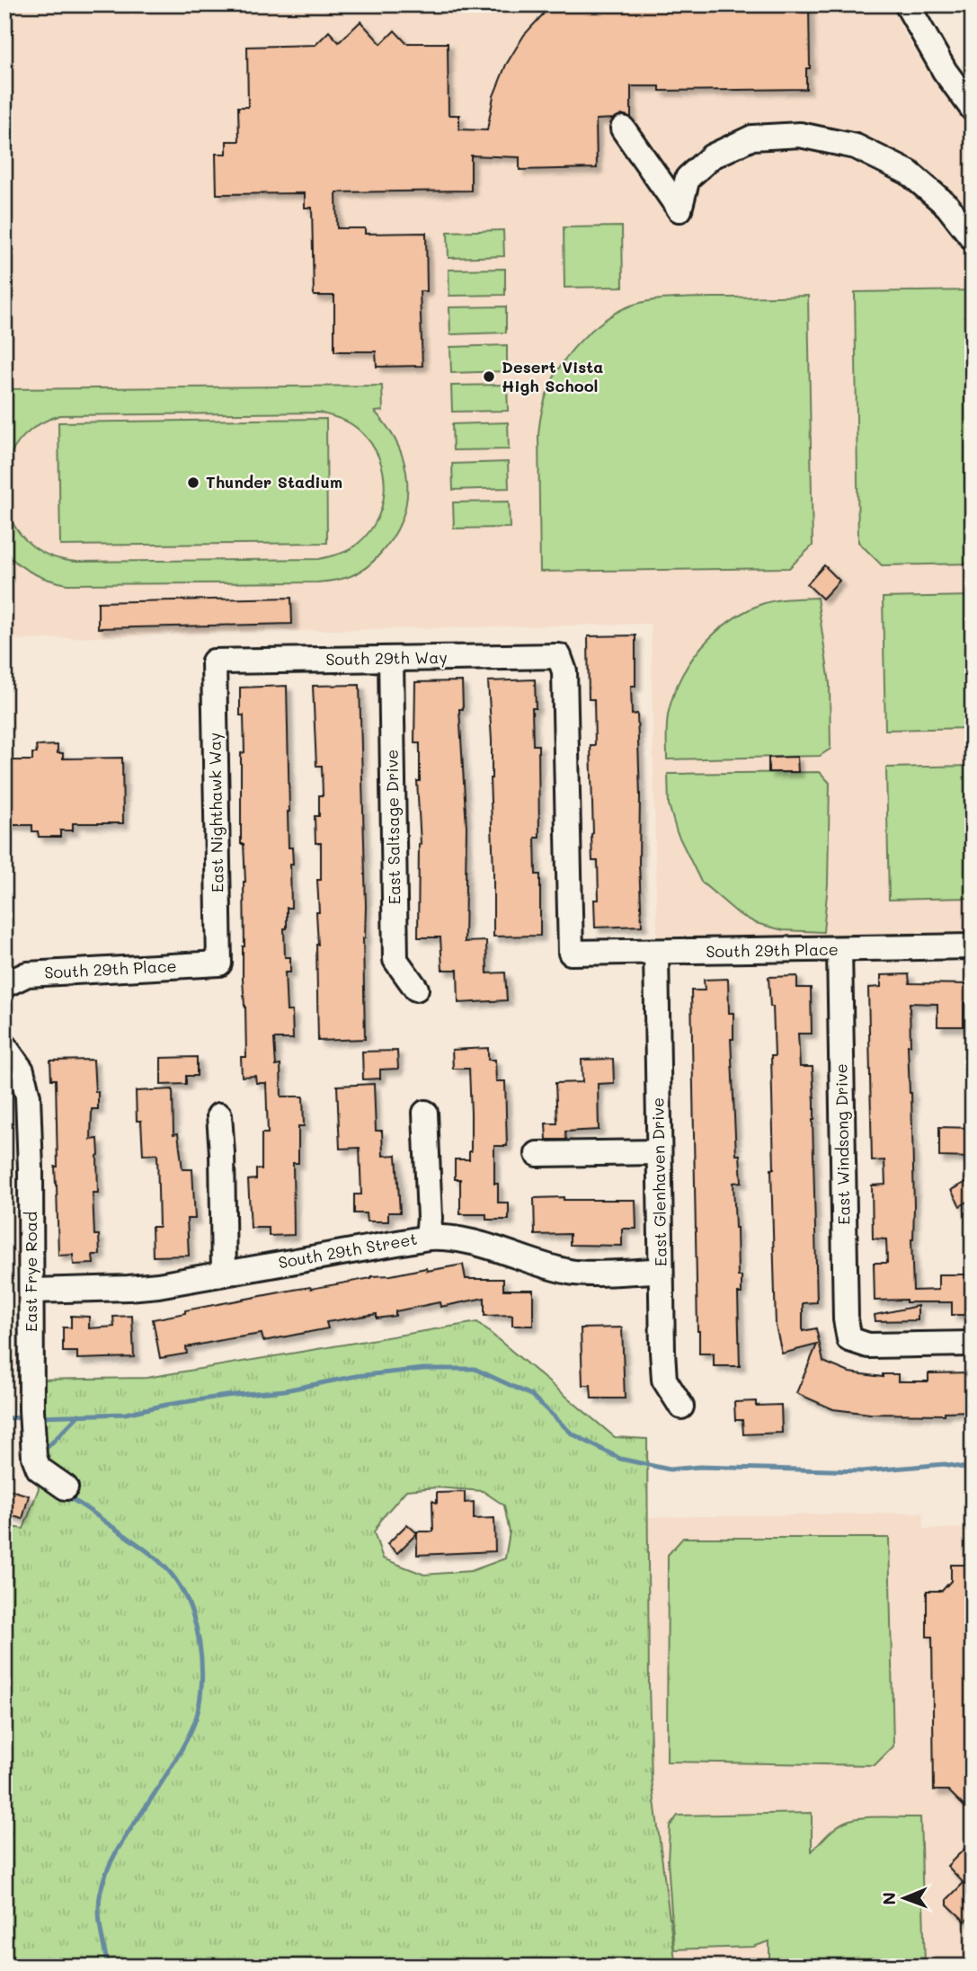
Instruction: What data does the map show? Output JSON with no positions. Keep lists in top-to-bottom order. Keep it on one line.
{"streets":{"street":["South 29th Way","East Nighthawk Way","East Saltsage Drive","South 29th Place","East Windsong Drive","East Glenhaven Drive","South 29th Street","East Frye Road"]},"crossings":[["South 29th Way","East Nighthawk Way"],["South 29th Way","East Saltsage Drive"],["South 29th Way","South 29th Place"],["East Nighthawk Way","South 29th Place"],["South 29th Place","East Windsong Drive"],["South 29th Place","East Glenhaven Drive"],["East Glenhaven Drive","South 29th Street"],["South 29th Street","East Frye Road"]],"places":["Desert Vista High School","Thunder Stadium"],"north":"left"}
